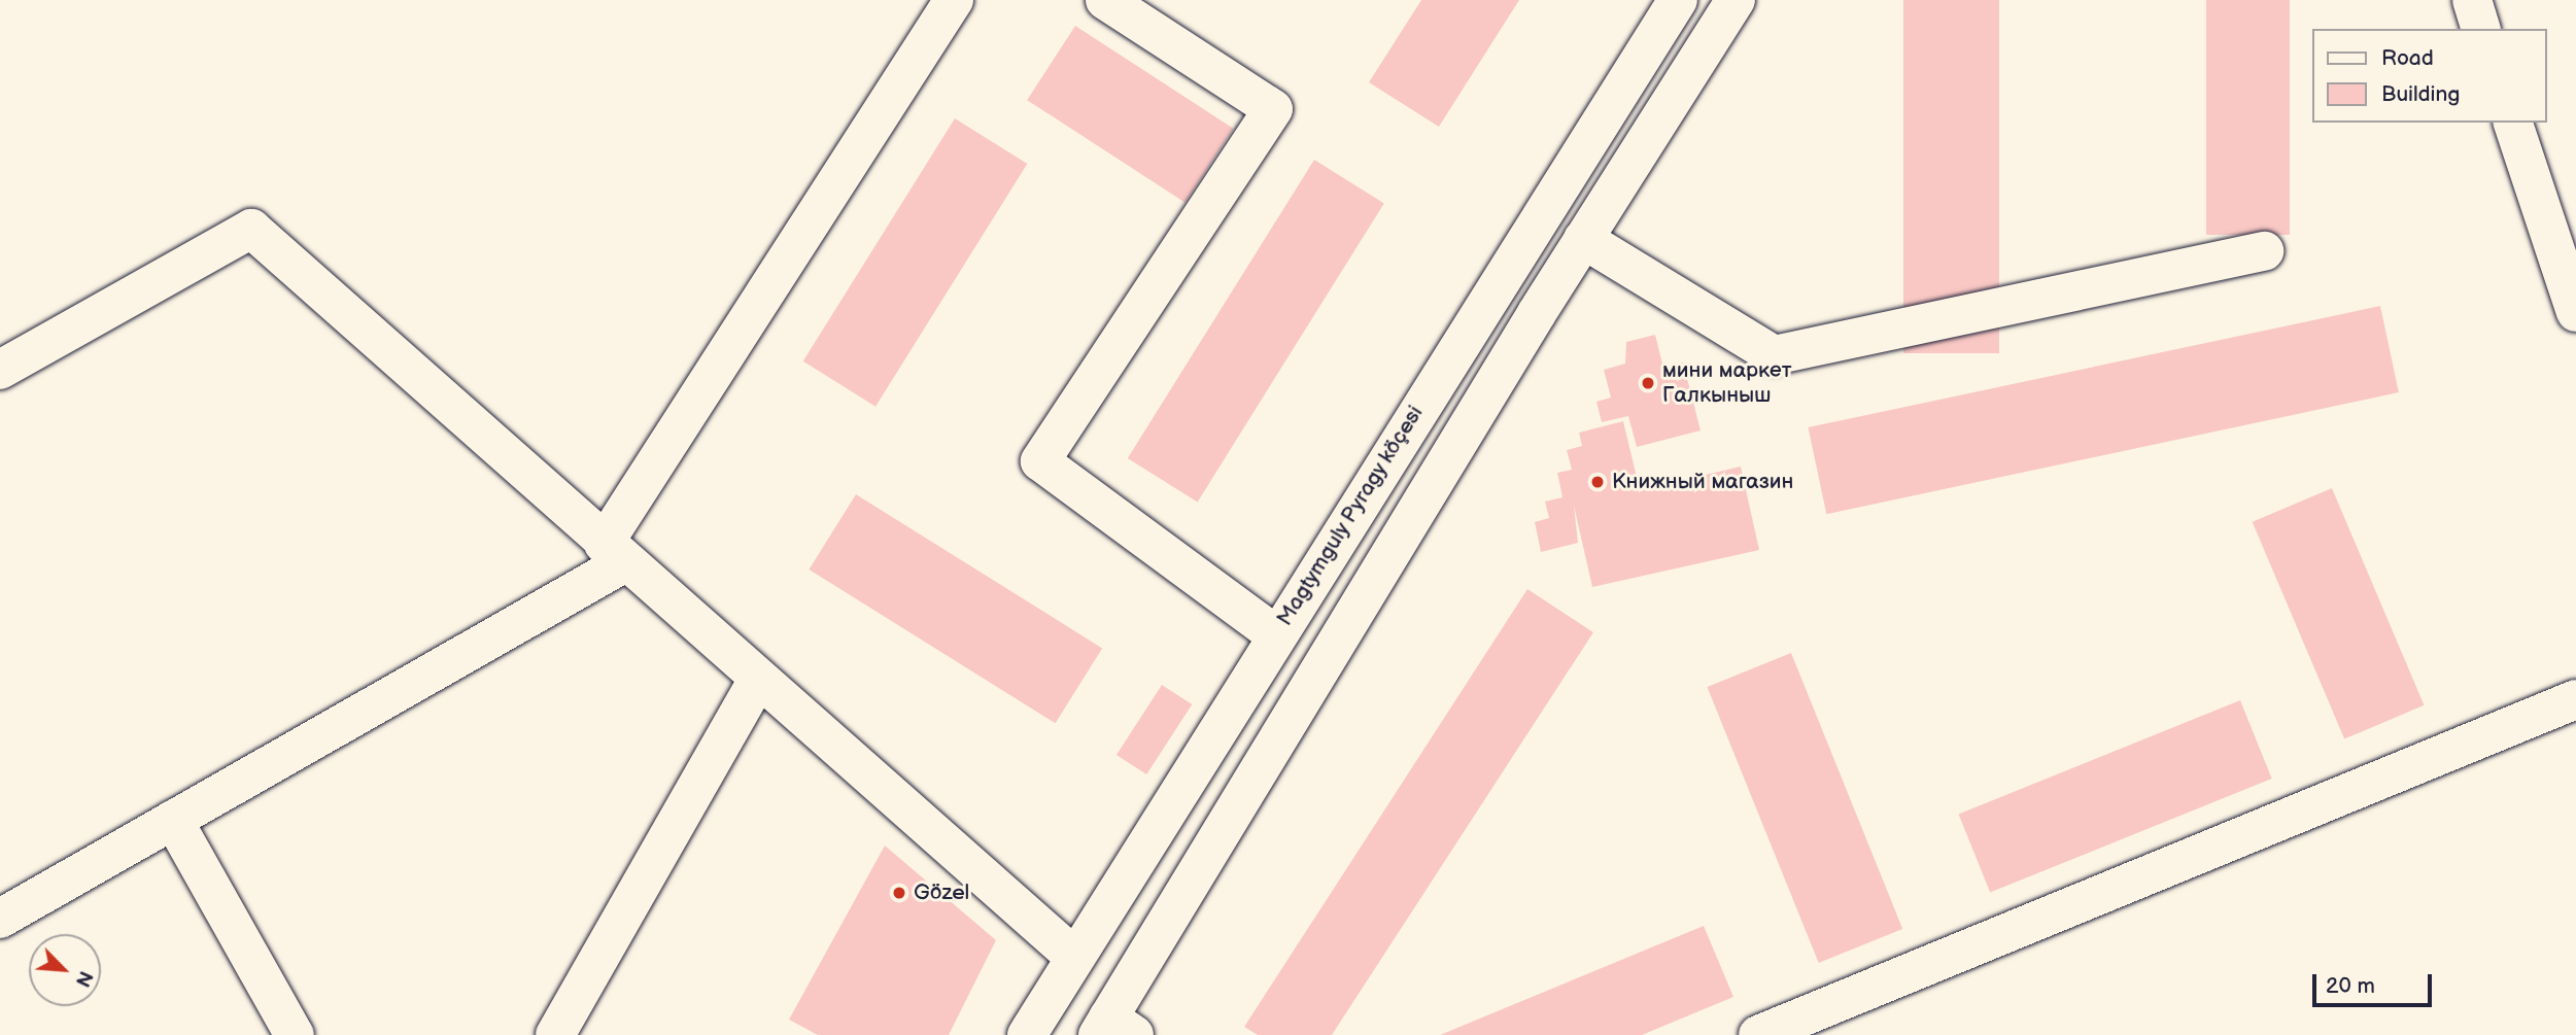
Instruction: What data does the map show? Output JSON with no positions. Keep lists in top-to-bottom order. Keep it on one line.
{"streets":{"street":["Magtymguly Pyragy köçesi"]},"places":["мини маркет Галкыныш","Книжный магазин","Gözel"],"legend":["Road","Building"],"scale_bar":"20 m","north":"bottom right"}
